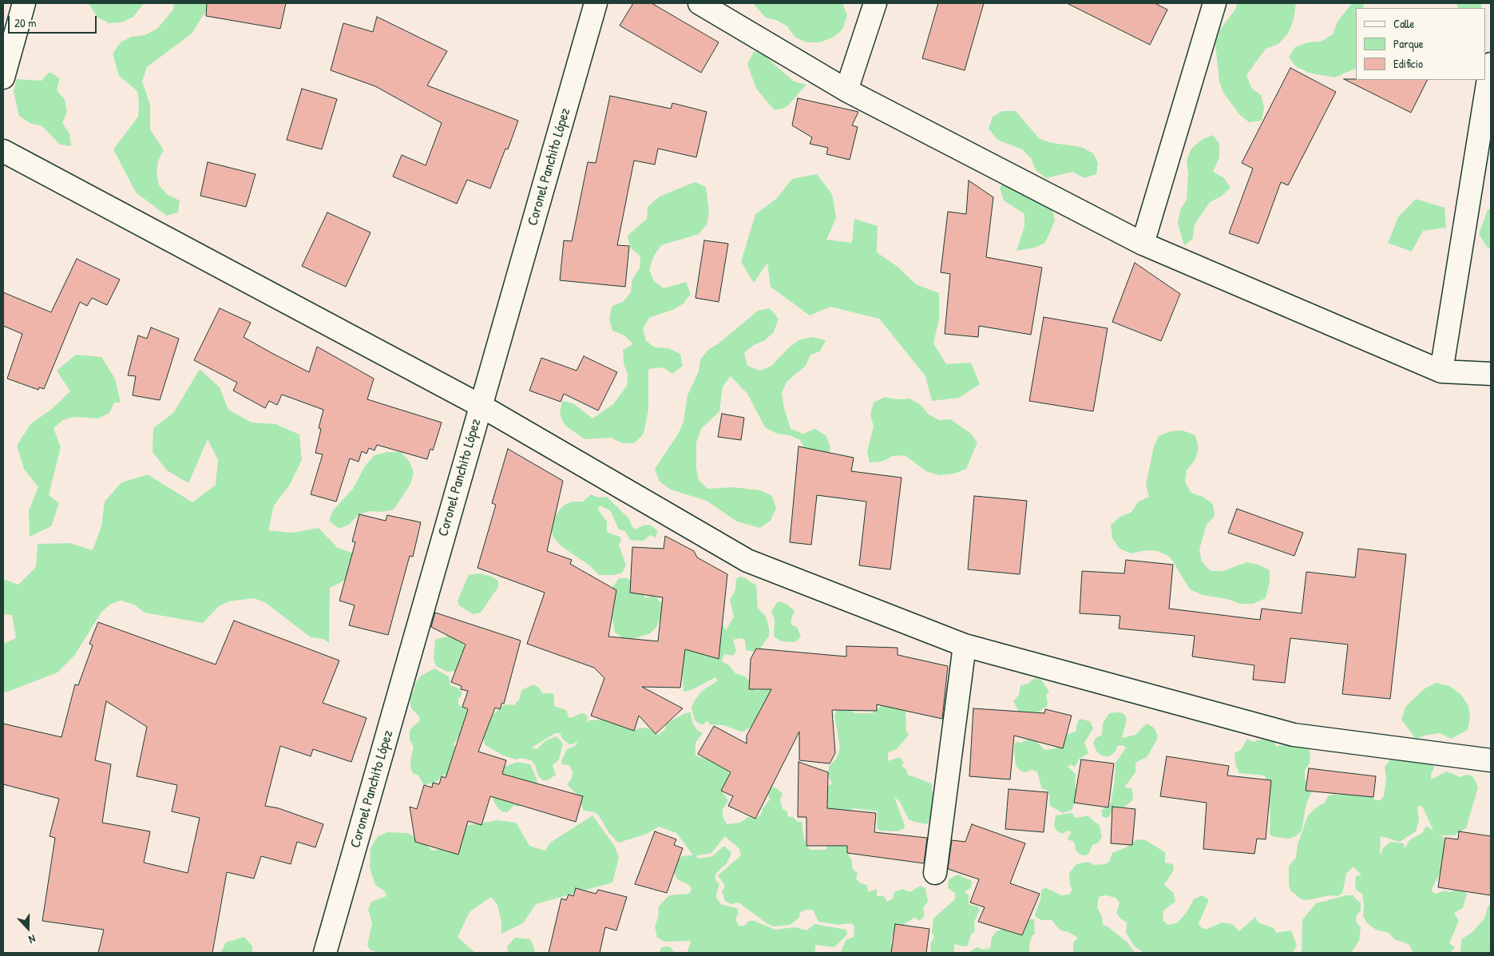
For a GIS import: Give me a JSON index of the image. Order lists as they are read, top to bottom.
{
  "streets": {
    "street": ["Coronel Panchito López"]
  },
  "legend": ["Calle", "Parque", "Edificio"],
  "scale_bar": "20 m",
  "north": "bottom"
}
